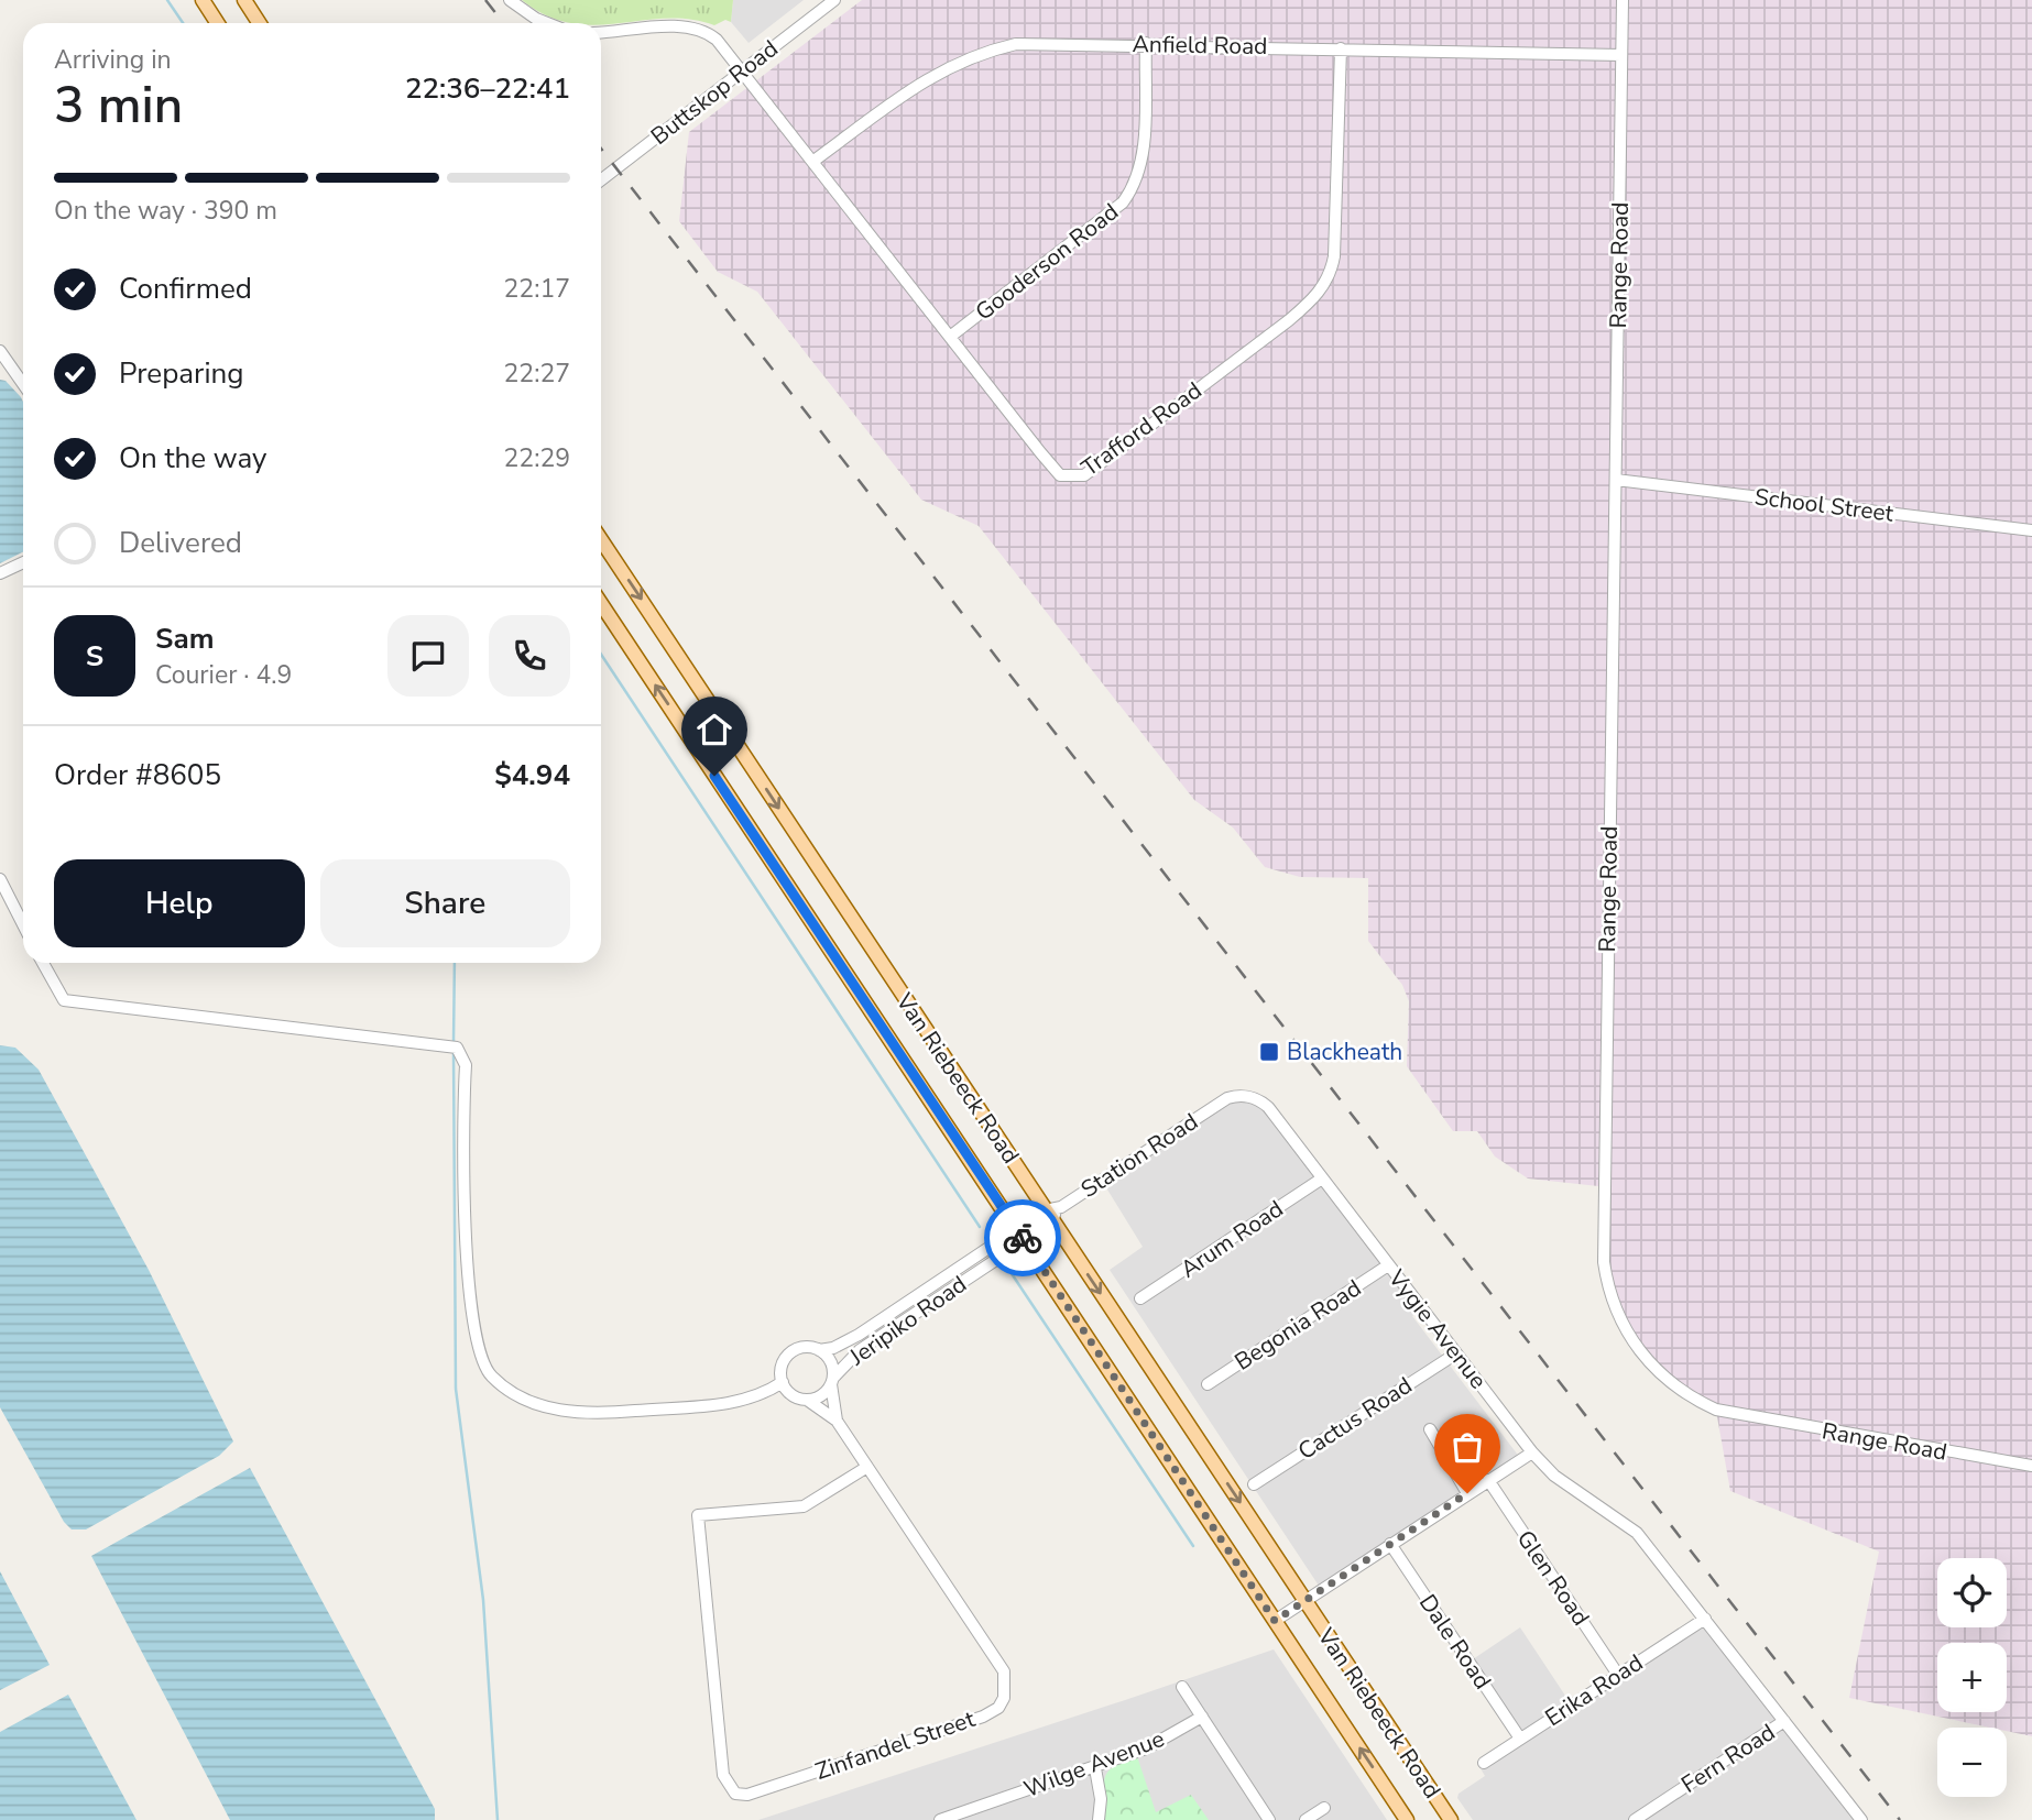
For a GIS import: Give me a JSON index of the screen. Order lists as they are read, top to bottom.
{
  "streets": {
    "main road": ["Van Riebeeck Road"],
    "street": [
      "Anfield Road",
      "Buttskop Road",
      "Gooderson Road",
      "Range Road",
      "Trafford Road",
      "School Street",
      "Station Road",
      "Arum Road",
      "Jeripiko Road",
      "Begonia Road",
      "Vygie Avenue",
      "Cactus Road",
      "Glen Road",
      "Dale Road",
      "Erika Road",
      "Zinfandel Street",
      "Fern Road",
      "Wilge Avenue"
    ]
  },
  "crossings": [
    ["Anfield Road", "Gooderson Road"],
    ["Anfield Road", "Range Road"],
    ["Anfield Road", "Trafford Road"],
    ["Buttskop Road", "Trafford Road"],
    ["Gooderson Road", "Trafford Road"],
    ["Range Road", "School Street"],
    ["Van Riebeeck Road", "Station Road"],
    ["Van Riebeeck Road", "Jeripiko Road"],
    ["Station Road", "Jeripiko Road"],
    ["Station Road", "Vygie Avenue"],
    ["Arum Road", "Vygie Avenue"],
    ["Jeripiko Road", "Zinfandel Street"],
    ["Begonia Road", "Vygie Avenue"],
    ["Vygie Avenue", "Cactus Road"],
    ["Vygie Avenue", "Erika Road"],
    ["Vygie Avenue", "Fern Road"],
    ["Glen Road", "Erika Road"],
    ["Dale Road", "Erika Road"]
  ],
  "places": {
    "transit": ["Blackheath"]
  },
  "page": {
    "heading": ["3 min", "Arriving in", "22:36–22:41"],
    "panel": [
      "Sam",
      "Courier · 4.9",
      "Order #8605",
      "$4.94"
    ],
    "bar": "On the way · 390 m",
    "list": [
      ["Confirmed", "22:17"],
      ["Preparing", "22:27"],
      ["On the way", "22:29"],
      "Delivered"
    ],
    "round": "S",
    "buttons": ["Help", "Share"],
    "map_buttons": ["+", "−"]
  }
}
